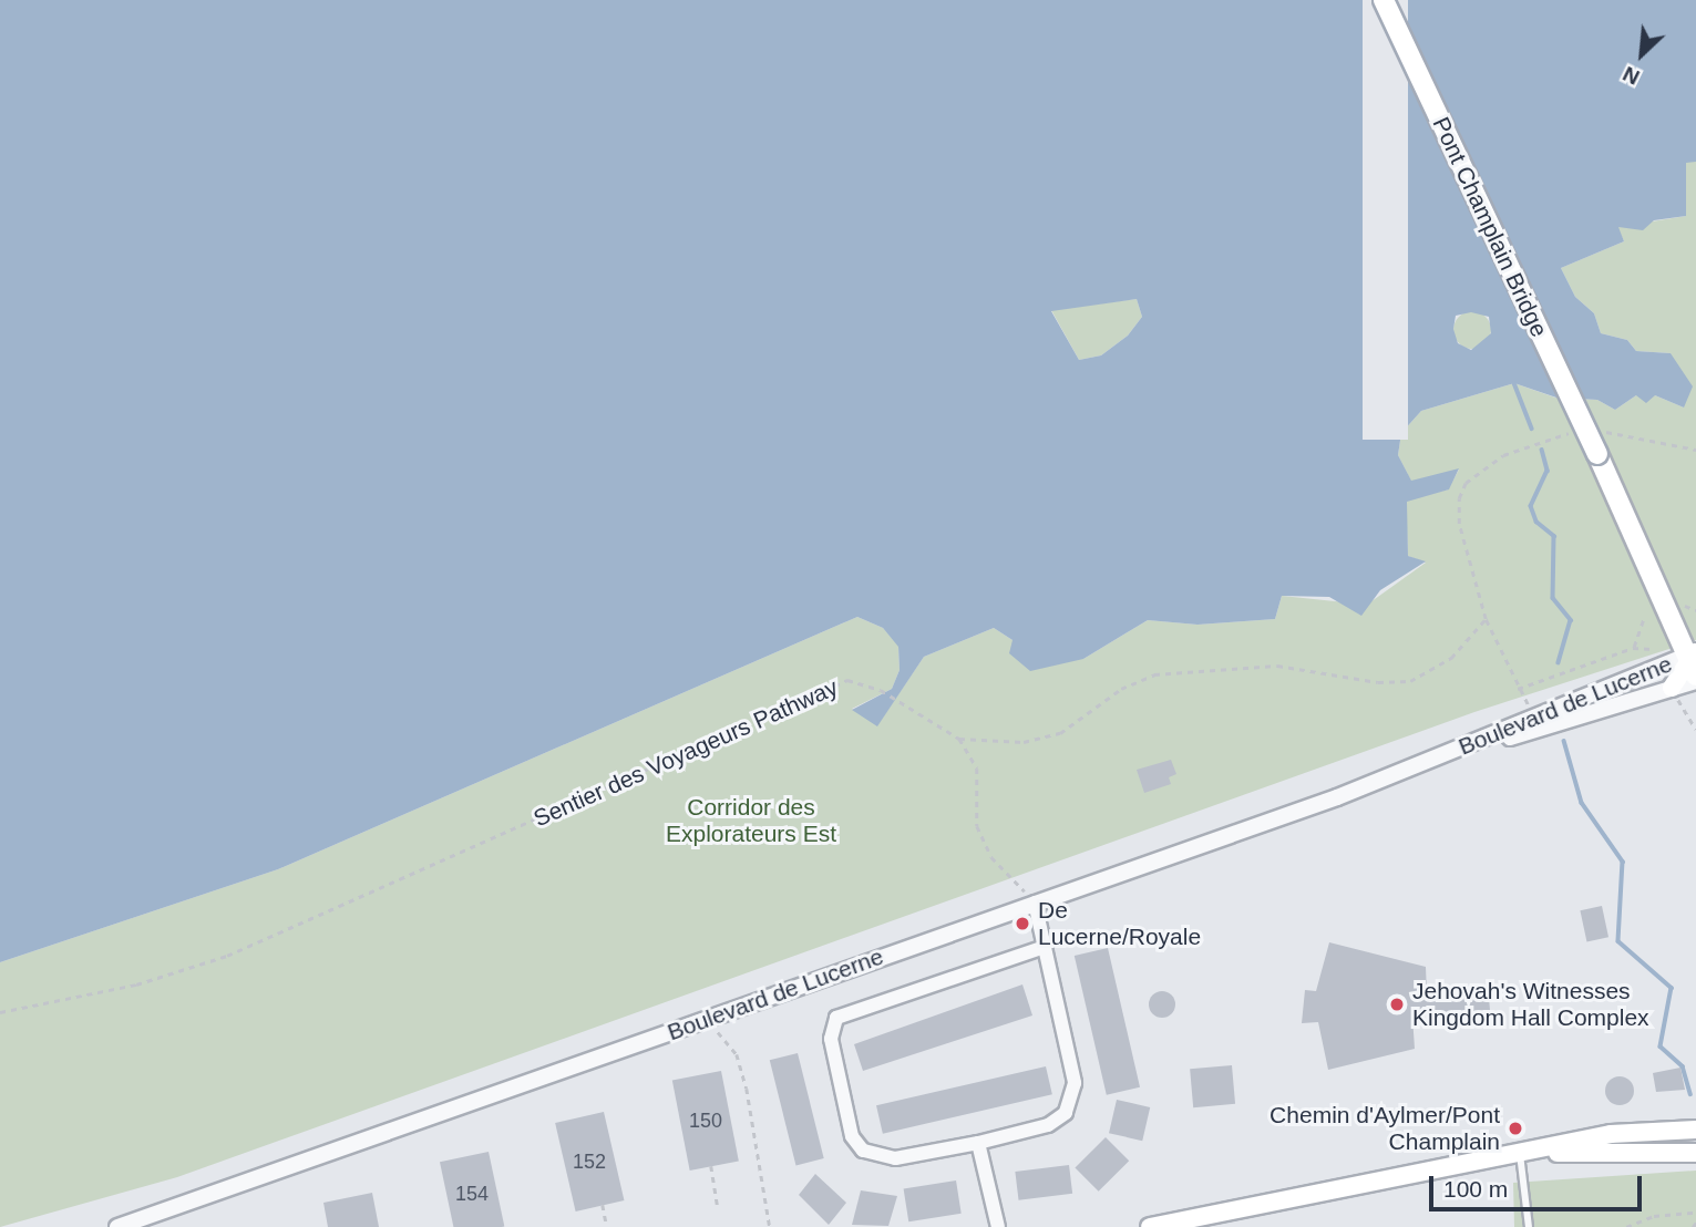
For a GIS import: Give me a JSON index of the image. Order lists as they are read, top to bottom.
{
  "streets": {
    "main road": ["Pont Champlain Bridge"],
    "street": ["Boulevard de Lucerne"],
    "path": ["Sentier des Voyageurs Pathway"]
  },
  "crossings": [
    ["Pont Champlain Bridge", "Boulevard de Lucerne"]
  ],
  "parks": ["Corridor des Explorateurs Est"],
  "places": ["De Lucerne/Royale", "Jehovah's Witnesses Kingdom Hall Complex", "Chemin d'Aylmer/Pont Champlain"],
  "house_numbers": ["150", "152", "154"],
  "scale_bar": "100 m",
  "north": "bottom left"
}
